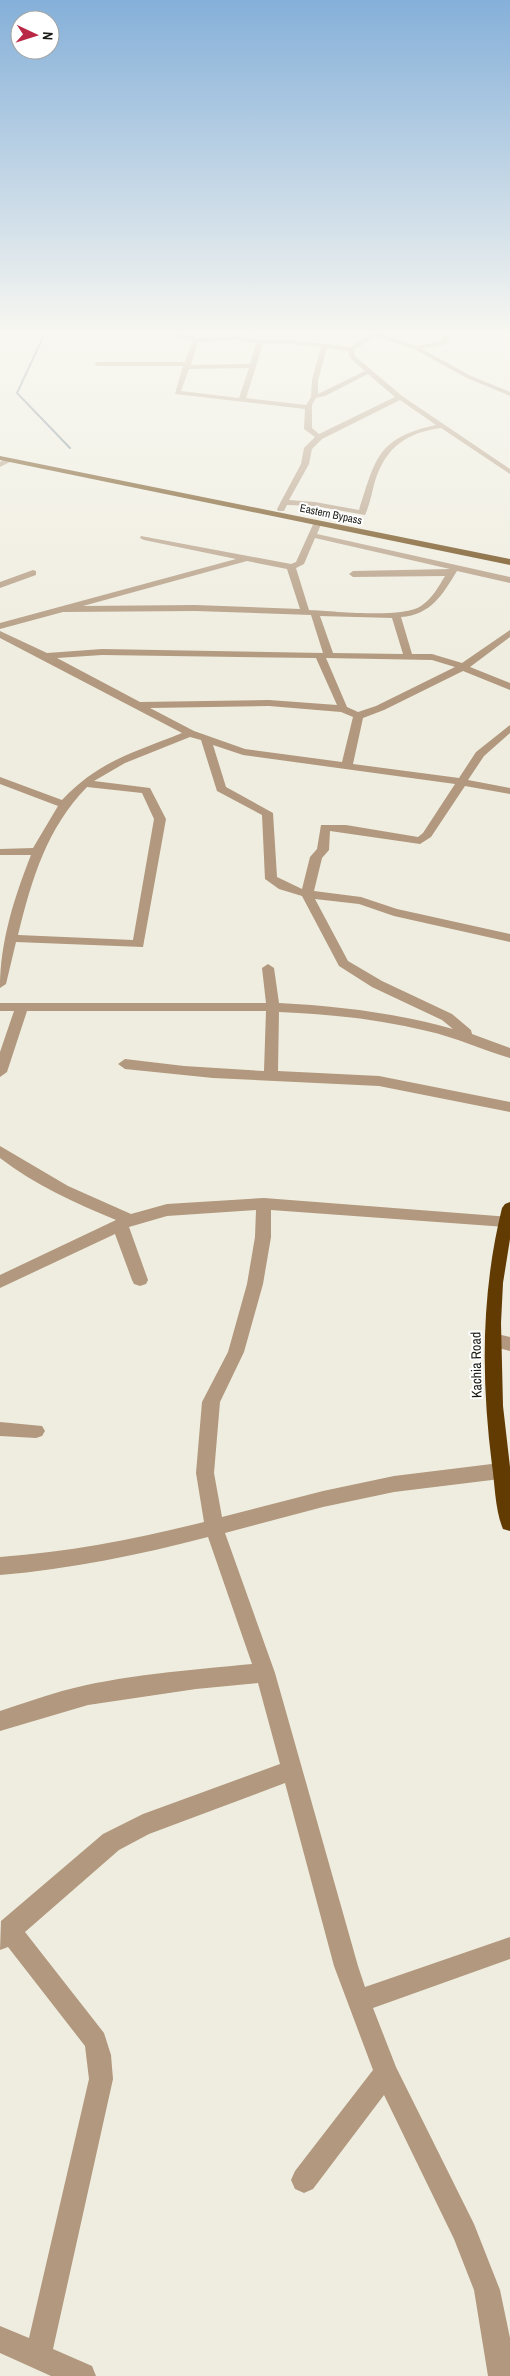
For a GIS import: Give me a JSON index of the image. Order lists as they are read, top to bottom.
{
  "streets": {
    "highway": ["Eastern Bypass", "Kachia Road"]
  },
  "north": "right"
}
